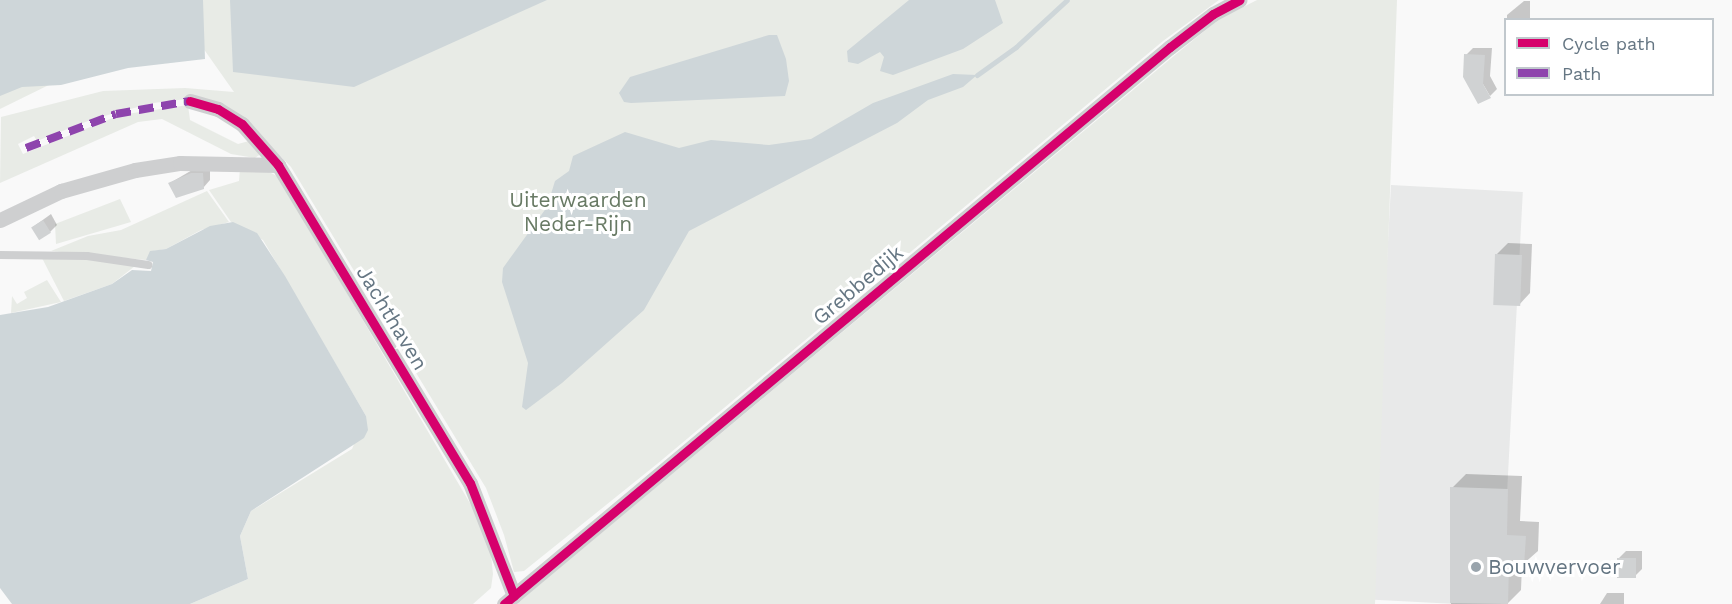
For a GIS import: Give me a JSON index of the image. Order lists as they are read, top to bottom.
{
  "streets": {
    "street": ["Grebbedijk", "Jachthaven"]
  },
  "crossings": [
    ["Grebbedijk", "Jachthaven"]
  ],
  "parks": ["Uiterwaarden Neder-Rijn"],
  "places": ["Bouwvervoer"],
  "legend": ["Cycle path", "Path"]
}
